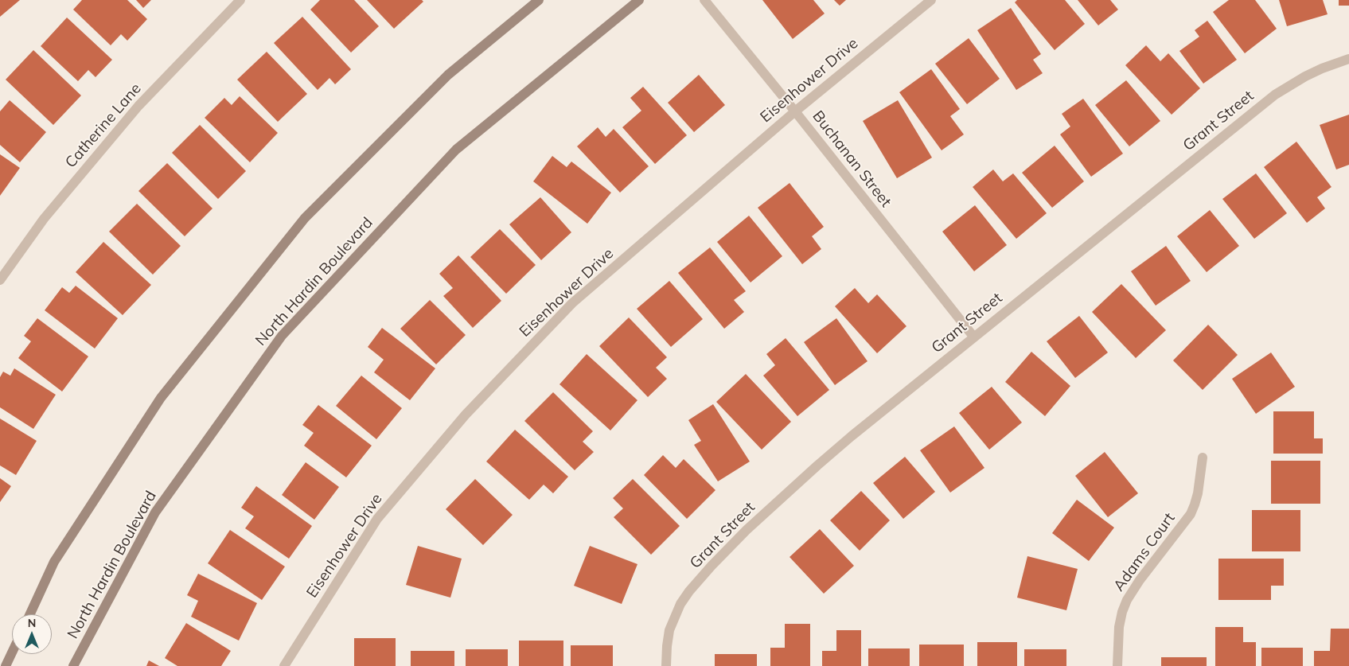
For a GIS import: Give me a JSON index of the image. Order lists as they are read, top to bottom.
{
  "streets": {
    "main road": ["North Hardin Boulevard"],
    "street": [
      "Eisenhower Drive",
      "Grant Street",
      "Catherine Lane",
      "Buchanan Street",
      "Adams Court"
    ]
  },
  "crossings": [
    ["Eisenhower Drive", "Buchanan Street"],
    ["Grant Street", "Buchanan Street"]
  ],
  "north": "top"
}
